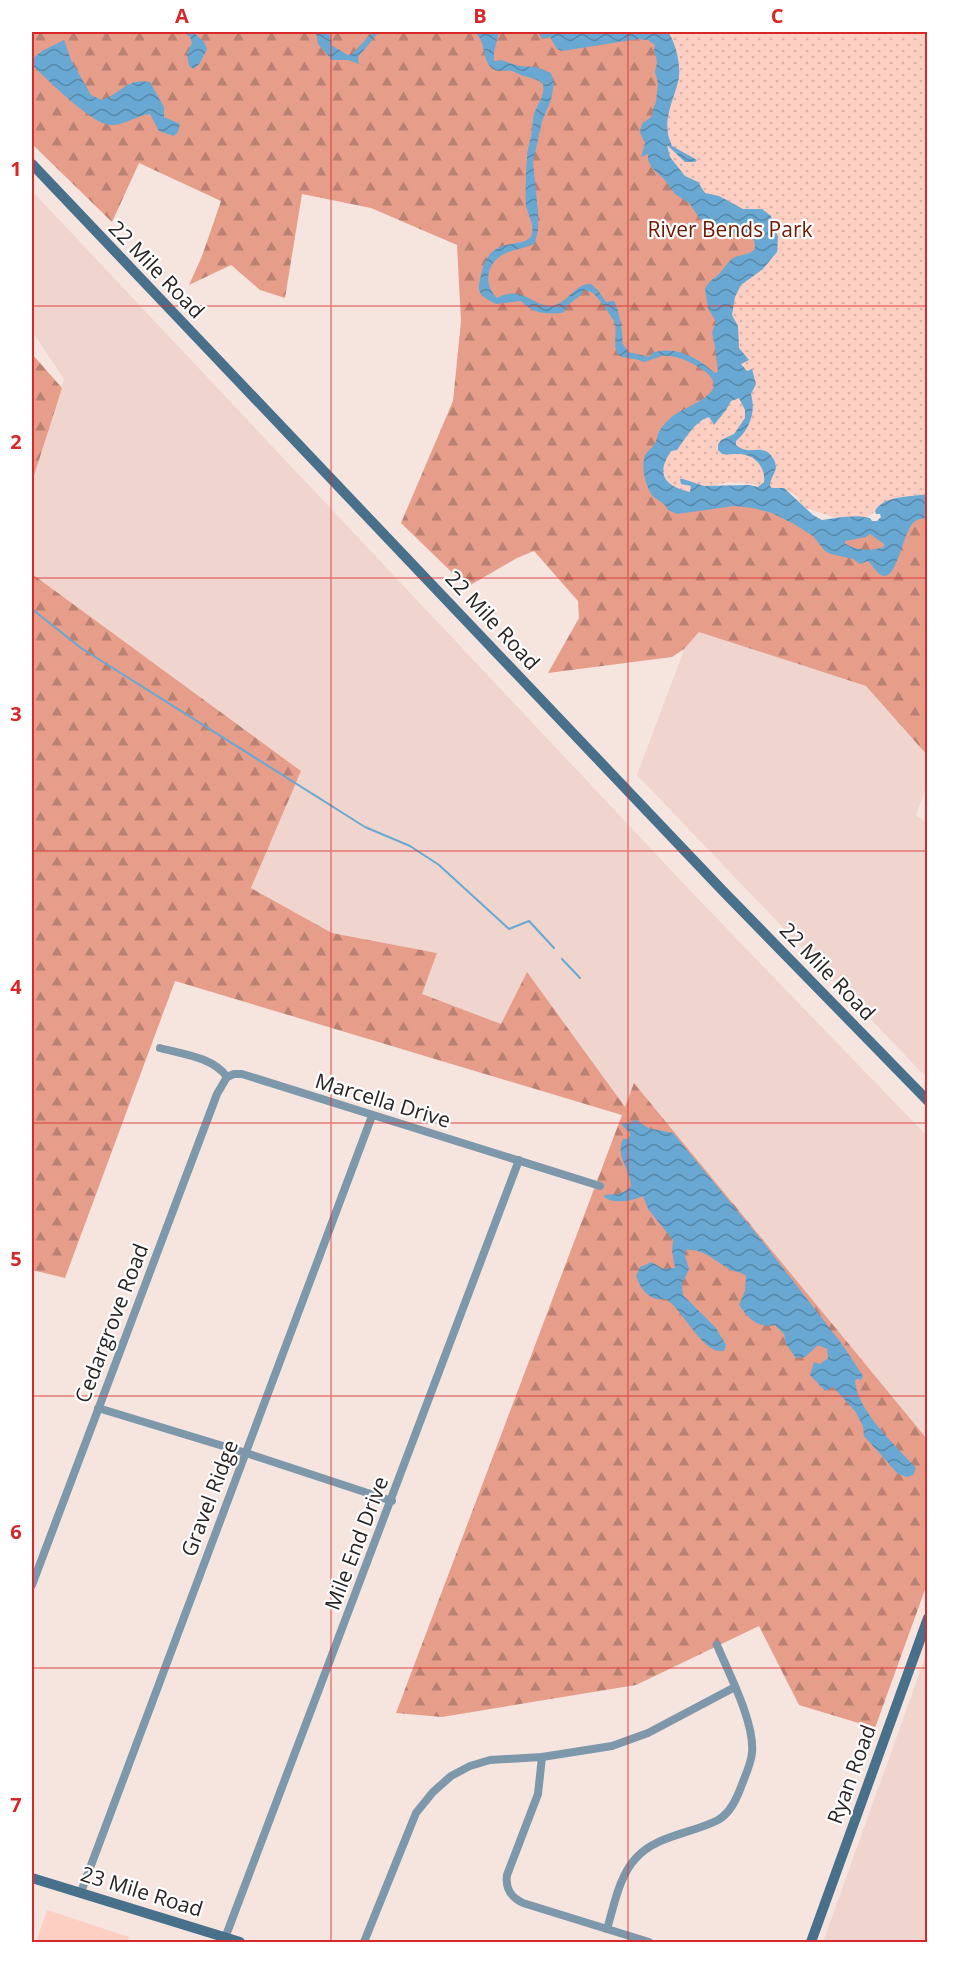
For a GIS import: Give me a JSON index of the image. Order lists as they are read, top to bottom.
{
  "streets": {
    "street": [
      "22 Mile Road",
      "Marcella Drive",
      "Cedargrove Road",
      "Gravel Ridge",
      "Mile End Drive",
      "Ryan Road",
      "23 Mile Road"
    ]
  },
  "crossings": [
    ["Marcella Drive", "Cedargrove Road"],
    ["Marcella Drive", "Gravel Ridge"],
    ["Marcella Drive", "Mile End Drive"],
    ["Gravel Ridge", "23 Mile Road"],
    ["Mile End Drive", "23 Mile Road"]
  ],
  "parks": ["River Bends Park"],
  "grid": {
    "columns": ["A", "B", "C"],
    "rows": [
      "1",
      "2",
      "3",
      "4",
      "5",
      "6",
      "7"
    ]
  }
}
